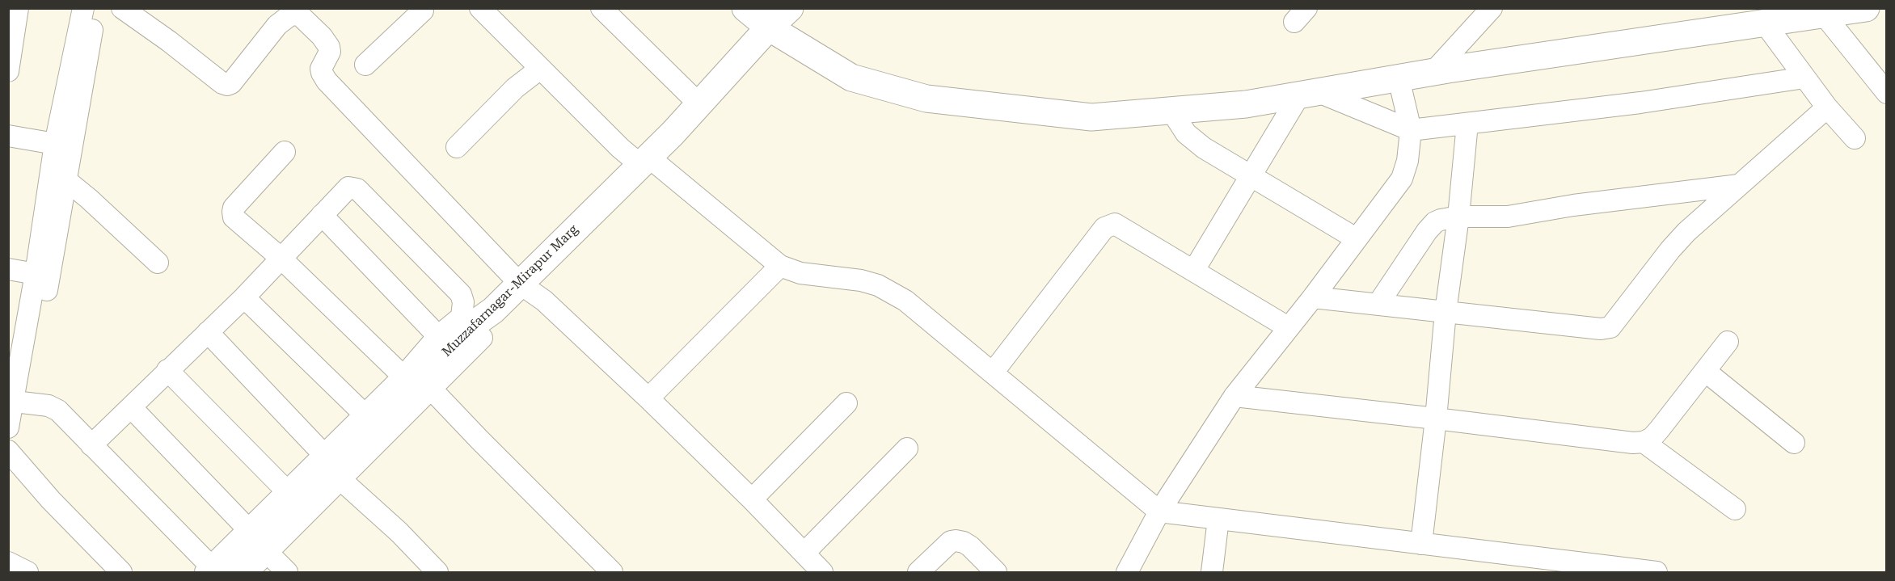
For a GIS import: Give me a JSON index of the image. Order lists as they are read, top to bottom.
{
  "streets": {
    "main road": ["Muzzafarnagar-Mirapur Marg"]
  }
}
